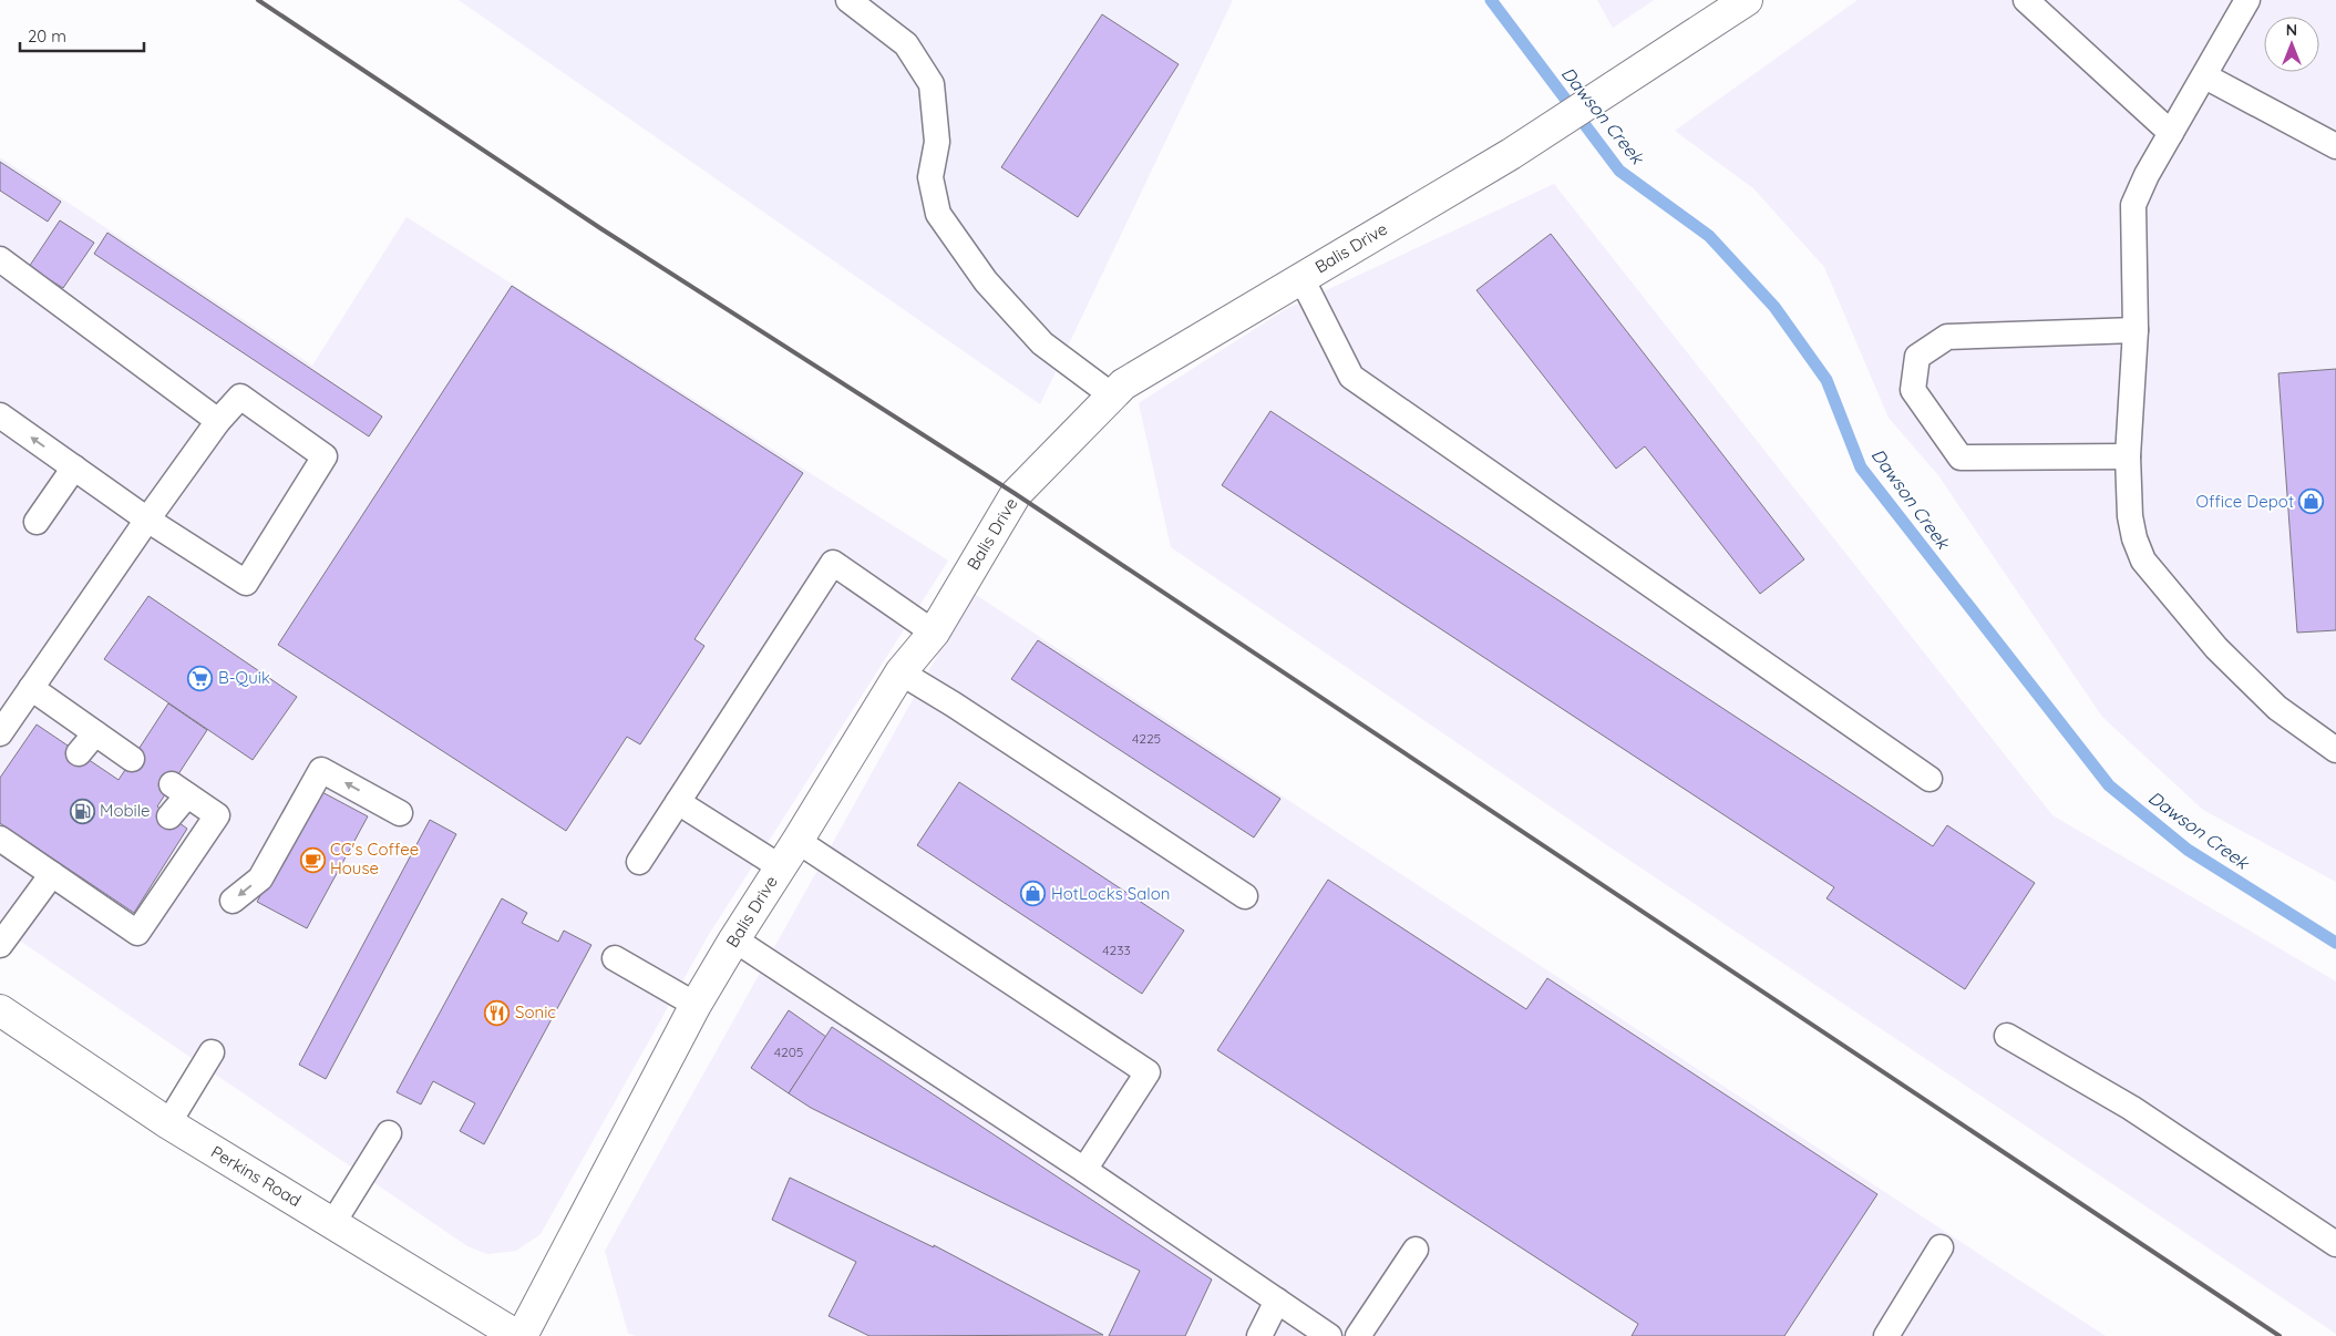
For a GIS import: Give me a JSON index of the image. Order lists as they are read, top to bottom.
{
  "streets": {
    "street": ["Balis Drive", "Perkins Road"]
  },
  "water": ["Dawson Creek"],
  "places": {
    "shop": ["Office Depot", "HotLocks Salon"],
    "supermarket": ["B-Quik"],
    "fuel station": ["Mobile"],
    "cafe": ["CC's Coffee House"],
    "restaurant": ["Sonic"]
  },
  "house_numbers": ["4225", "4233", "4205"],
  "scale_bar": "20 m",
  "north": "top"
}
